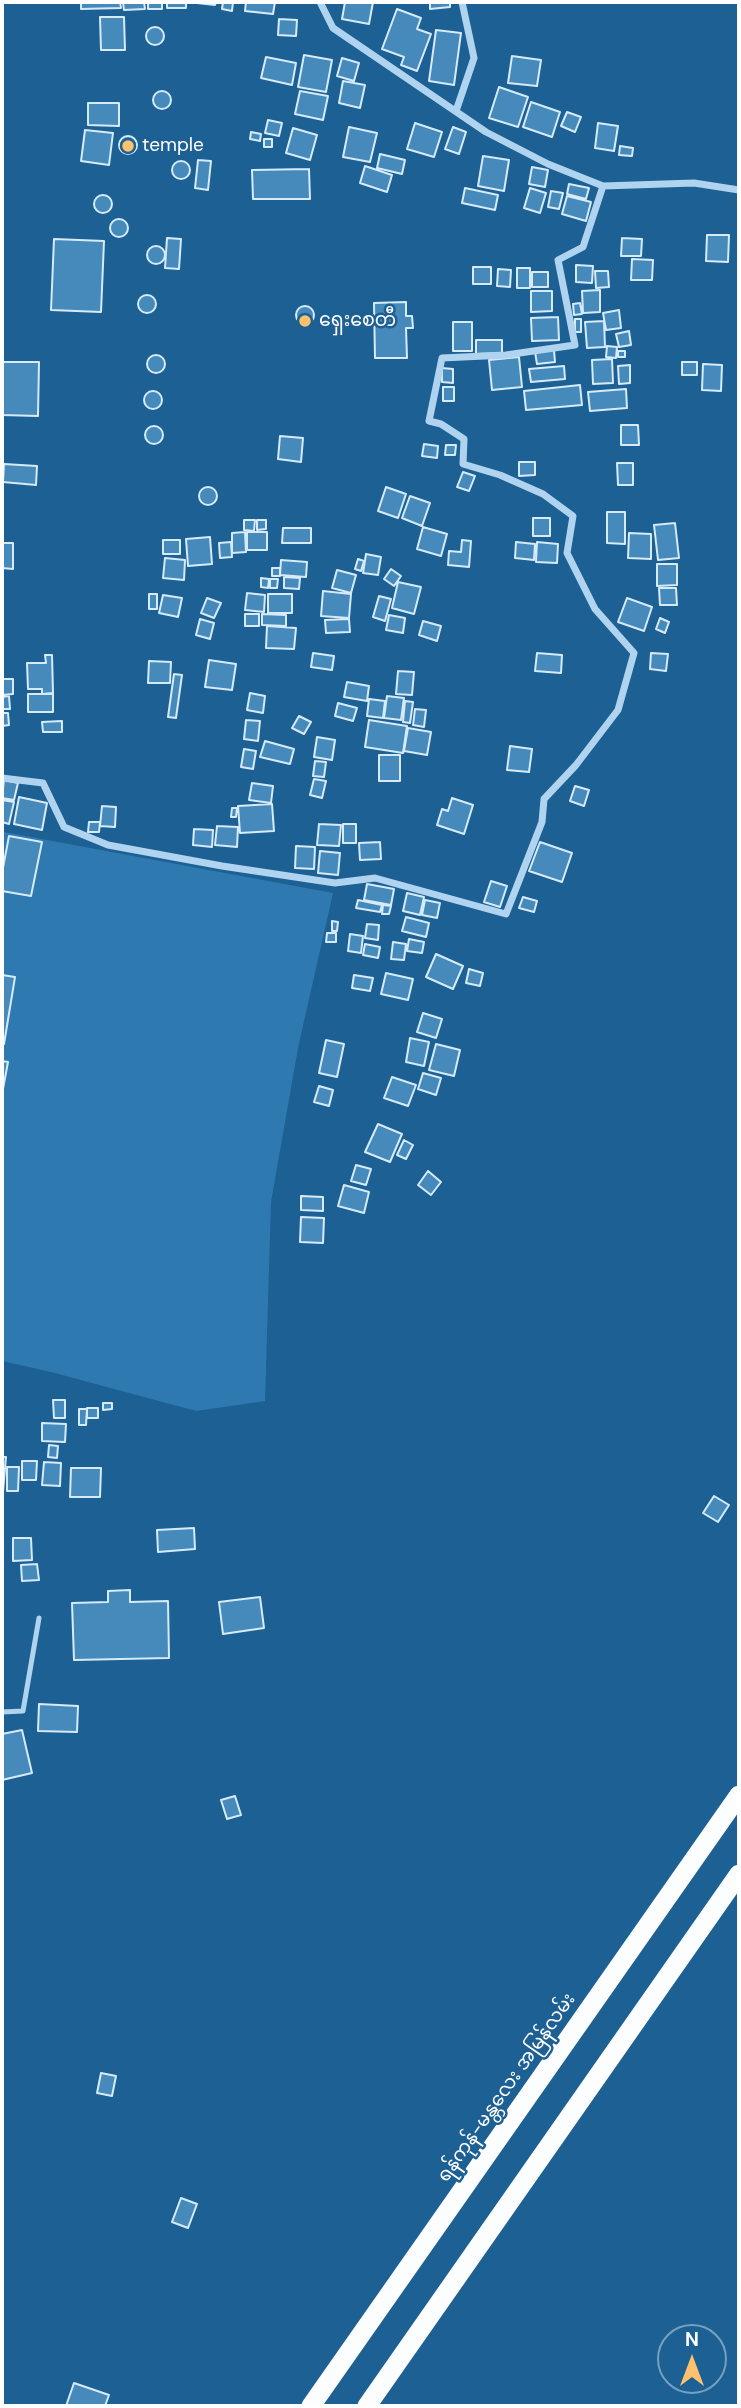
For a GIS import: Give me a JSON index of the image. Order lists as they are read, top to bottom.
{
  "streets": {
    "highway": ["ရန်ကုန်-မန္တလေး အမြန်လမ်း"]
  },
  "places": ["temple", "ရှေးစေတီ"],
  "north": "top"
}
